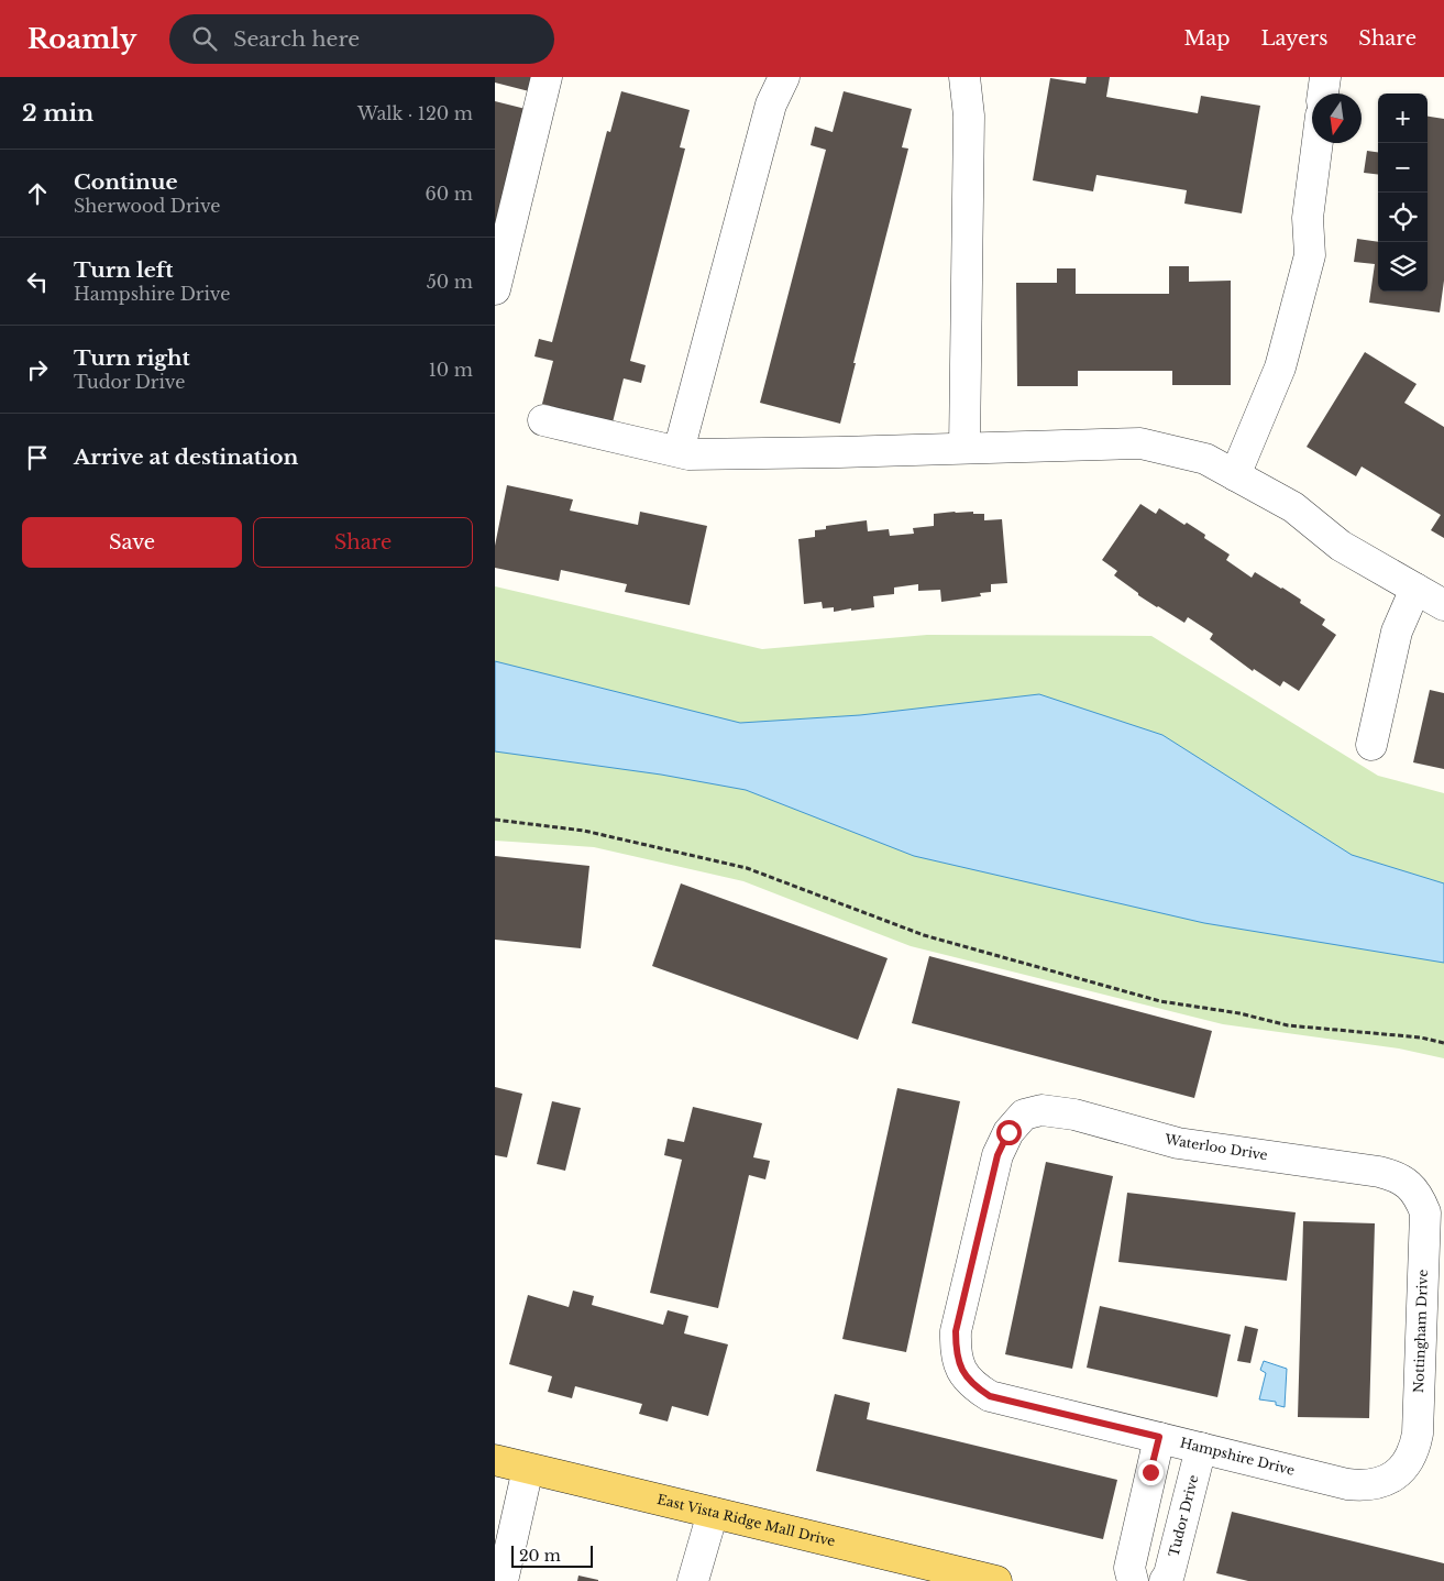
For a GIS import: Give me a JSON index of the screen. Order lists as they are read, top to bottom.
{
  "streets": {
    "main road": ["East Vista Ridge Mall Drive"],
    "street": [
      "Waterloo Drive",
      "Nottingham Drive",
      "Hampshire Drive",
      "Tudor Drive"
    ]
  },
  "crossings": [
    ["Waterloo Drive", "Nottingham Drive"],
    ["Waterloo Drive", "Hampshire Drive"],
    ["Nottingham Drive", "Hampshire Drive"],
    ["Hampshire Drive", "Tudor Drive"]
  ],
  "scale_bar": "20 m",
  "north": "bottom",
  "page": {
    "header": "Roamly",
    "search": "Search here",
    "nav": ["Map", "Layers", "Share"],
    "heading": ["2 min", "Walk · 120 m"],
    "map_buttons": ["+", "−"],
    "list": [
      ["Continue", "Sherwood Drive", "60 m"],
      ["Turn left", "Hampshire Drive", "50 m"],
      ["Turn right", "Tudor Drive", "10 m"],
      "Arrive at destination"
    ],
    "buttons": ["Save", "Share"],
    "scale": "20 m"
  }
}
